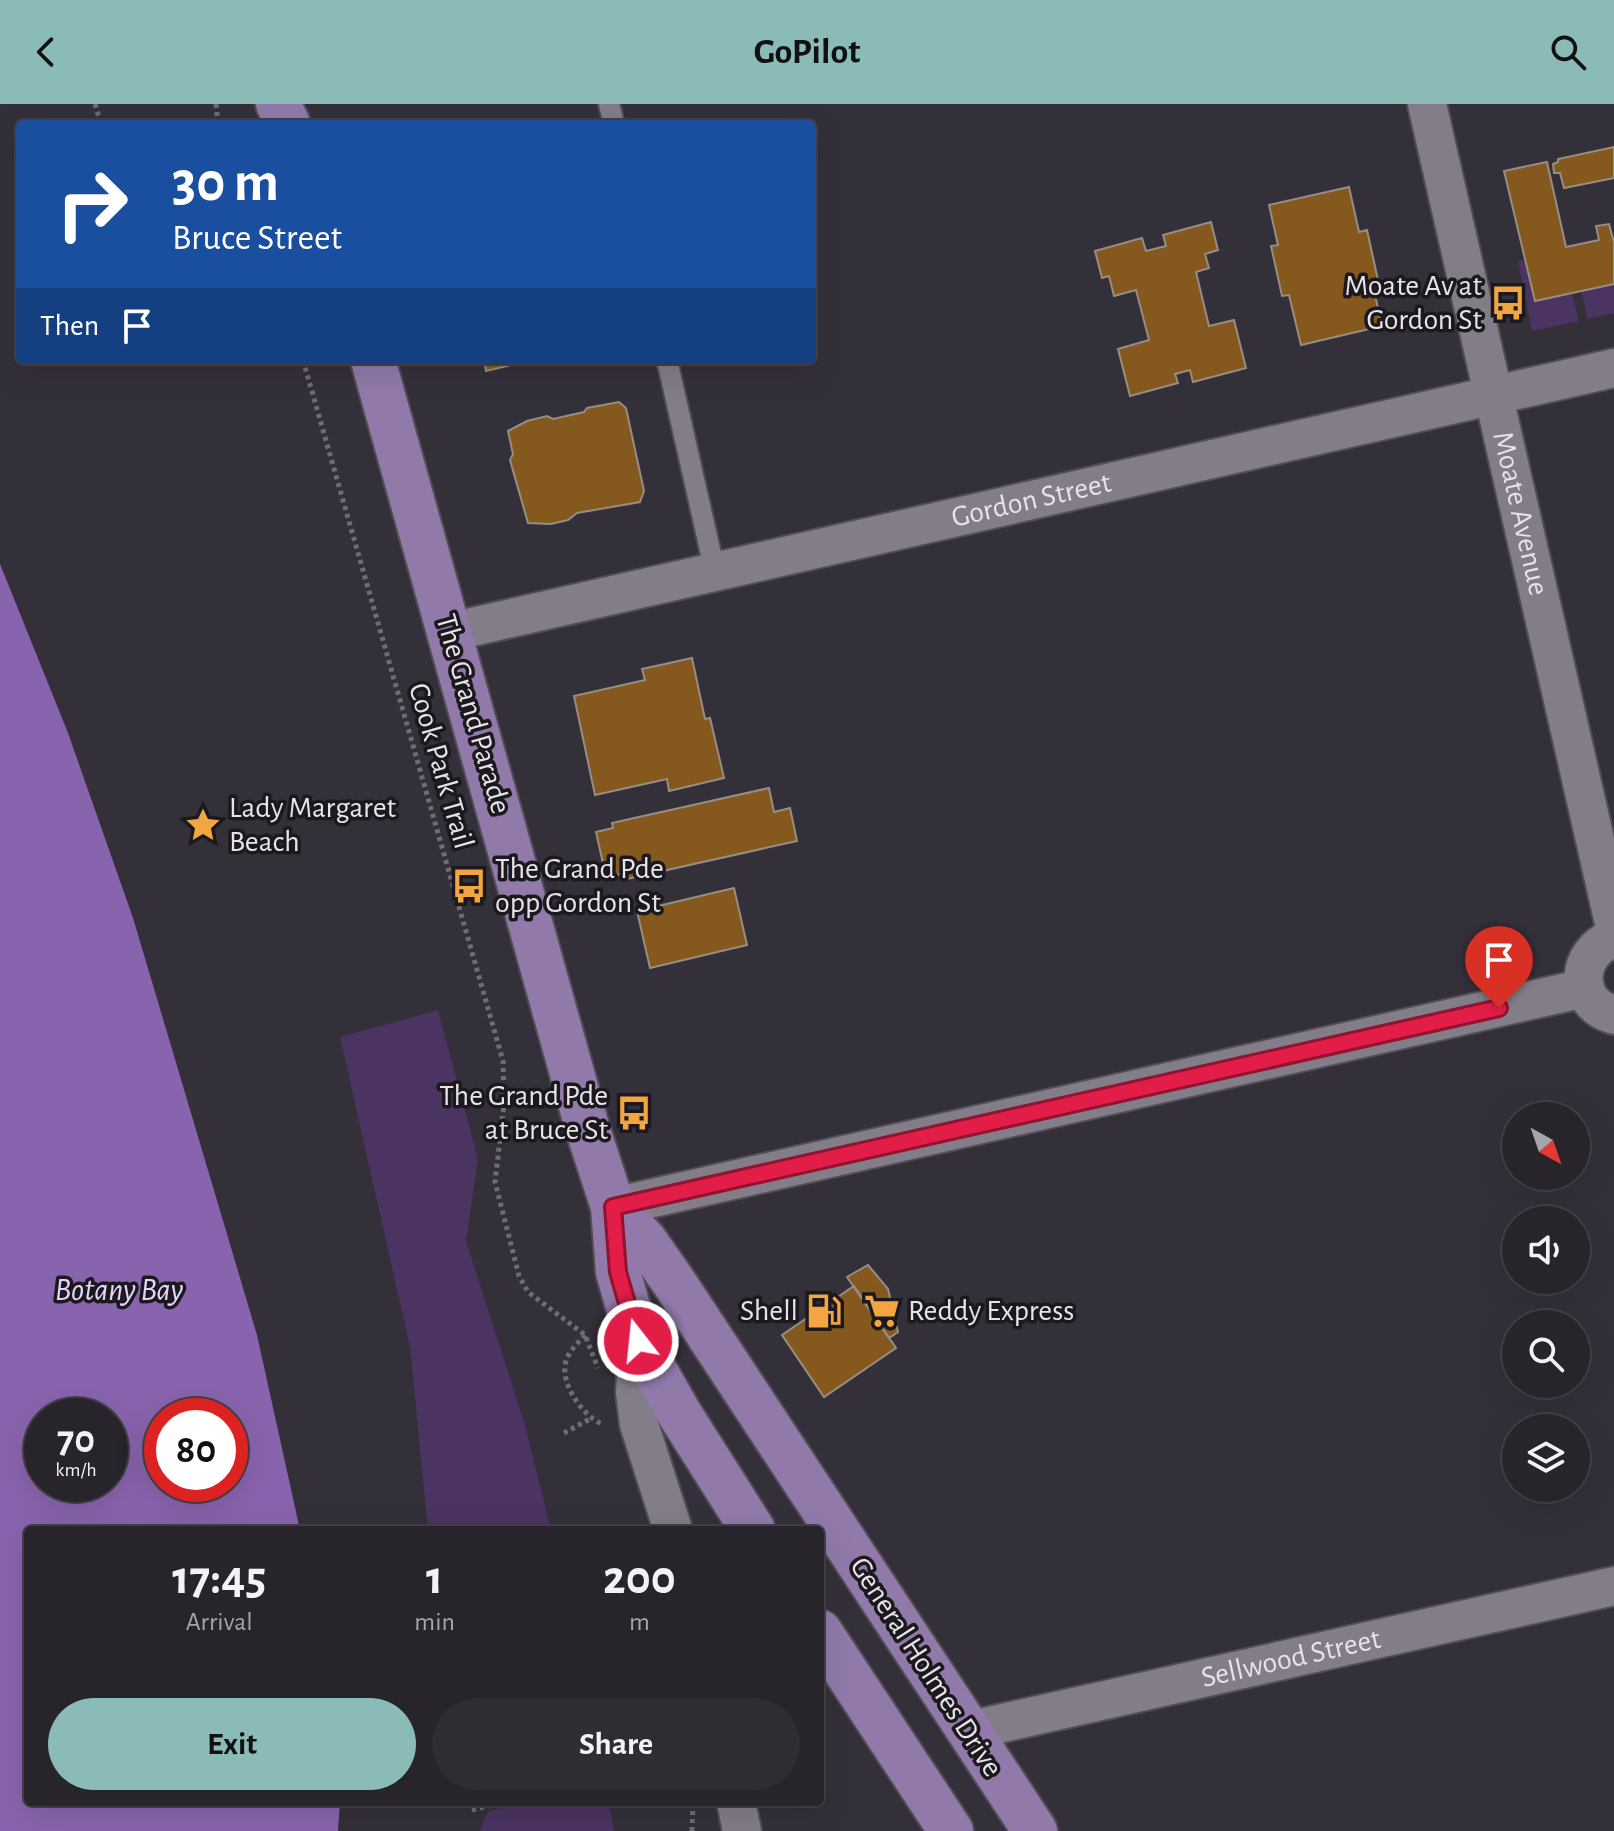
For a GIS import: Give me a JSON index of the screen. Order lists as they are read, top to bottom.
{
  "streets": {
    "highway": ["The Grand Parade", "General Holmes Drive"],
    "street": ["Gordon Street", "Moate Avenue", "Sellwood Street"],
    "path": ["Cook Park Trail"]
  },
  "crossings": [
    ["Gordon Street", "Moate Avenue"],
    ["Gordon Street", "The Grand Parade"],
    ["The Grand Parade", "General Holmes Drive"],
    ["Sellwood Street", "General Holmes Drive"]
  ],
  "water": ["Botany Bay"],
  "places": {
    "bus stop": ["Moate Av at Gordon St", "The Grand Pde opp Gordon St", "The Grand Pde at Bruce St"],
    "place": ["Lady Margaret Beach"],
    "fuel station": ["Shell"],
    "supermarket": ["Reddy Express"]
  },
  "north": "bottom right",
  "page": {
    "header": "GoPilot",
    "turn": ["30 m", "Bruce Street"],
    "then": "Then",
    "speed": "70 km/h",
    "limit": "80",
    "eta": [
      "17:45",
      "Arrival",
      "1",
      "min",
      "200",
      "m"
    ],
    "buttons": ["Exit", "Share"]
  }
}
